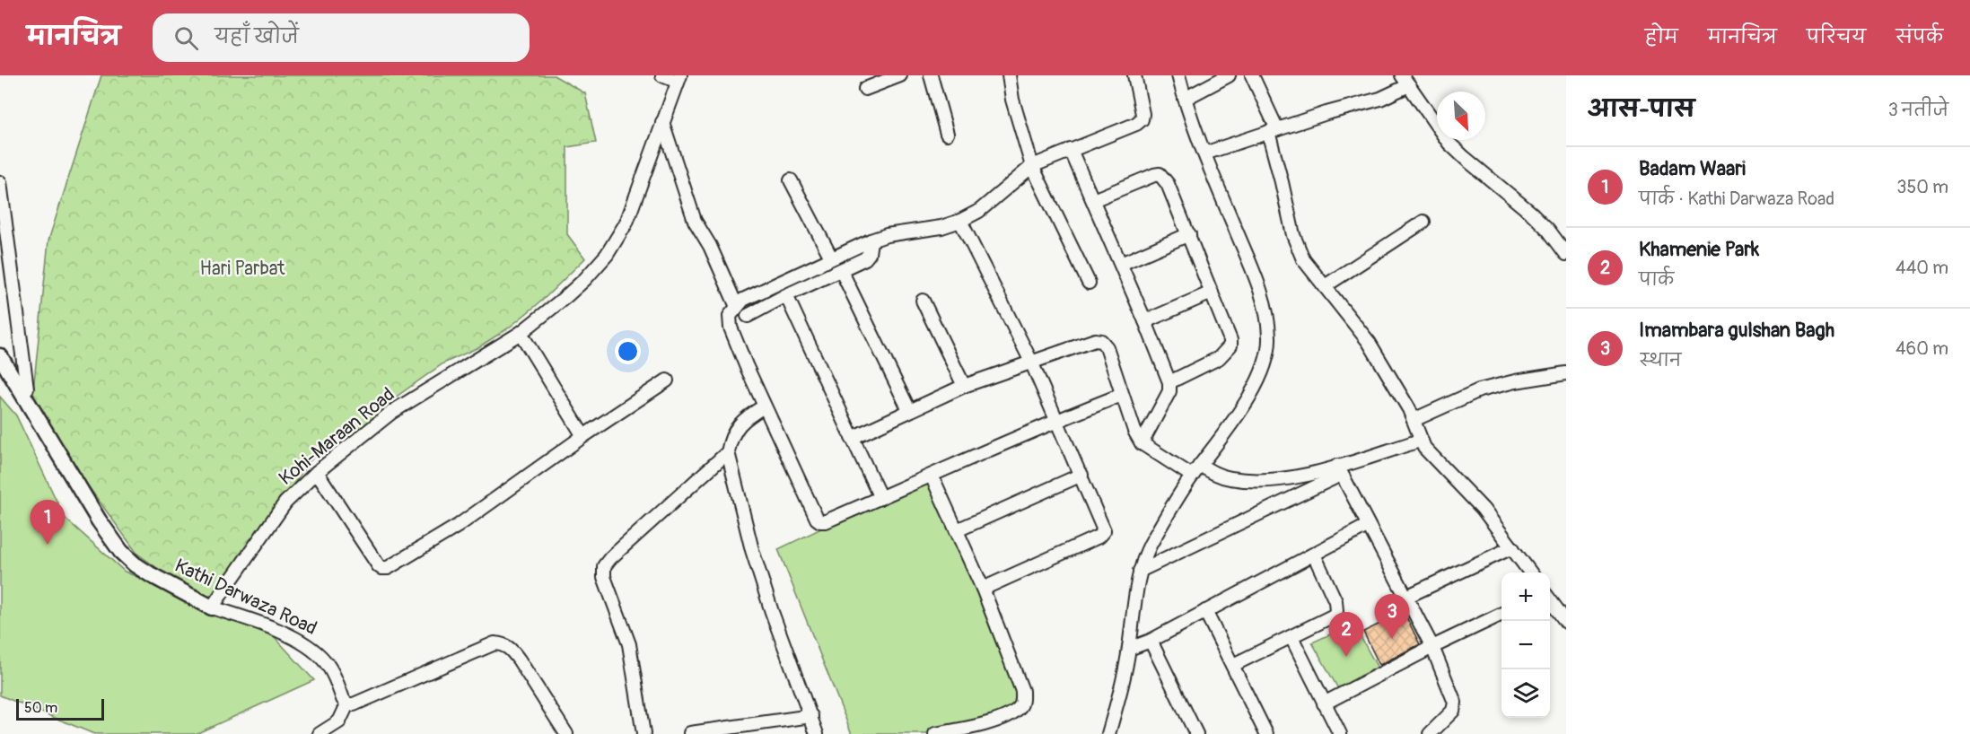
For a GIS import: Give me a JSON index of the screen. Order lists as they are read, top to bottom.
{
  "streets": {
    "street": ["Kohi-Maraan Road", "Kathi Darwaza Road"]
  },
  "crossings": [
    ["Kohi-Maraan Road", "Kathi Darwaza Road"]
  ],
  "parks": ["Hari Parbat"],
  "scale_bar": "50 m",
  "north": "bottom right",
  "page": {
    "header": "मानचित्र",
    "search": "यहाँ खोजें",
    "nav": [
      "होम",
      "मानचित्र",
      "परिचय",
      "संपर्क"
    ],
    "heading": ["आस-पास", "3 नतीजे"],
    "list": [
      {
        "mark": "1",
        "name": "Badam Waari",
        "note": "पार्क · Kathi Darwaza Road",
        "value": "350 m"
      },
      {
        "mark": "2",
        "name": "Khamenie Park",
        "note": "पार्क",
        "value": "440 m"
      },
      {
        "mark": "3",
        "name": "Imambara gulshan Bagh",
        "note": "स्थान",
        "value": "460 m"
      }
    ],
    "pins": ["1", "3", "2"],
    "map_buttons": ["+", "−"],
    "scale": "50 m"
  }
}
